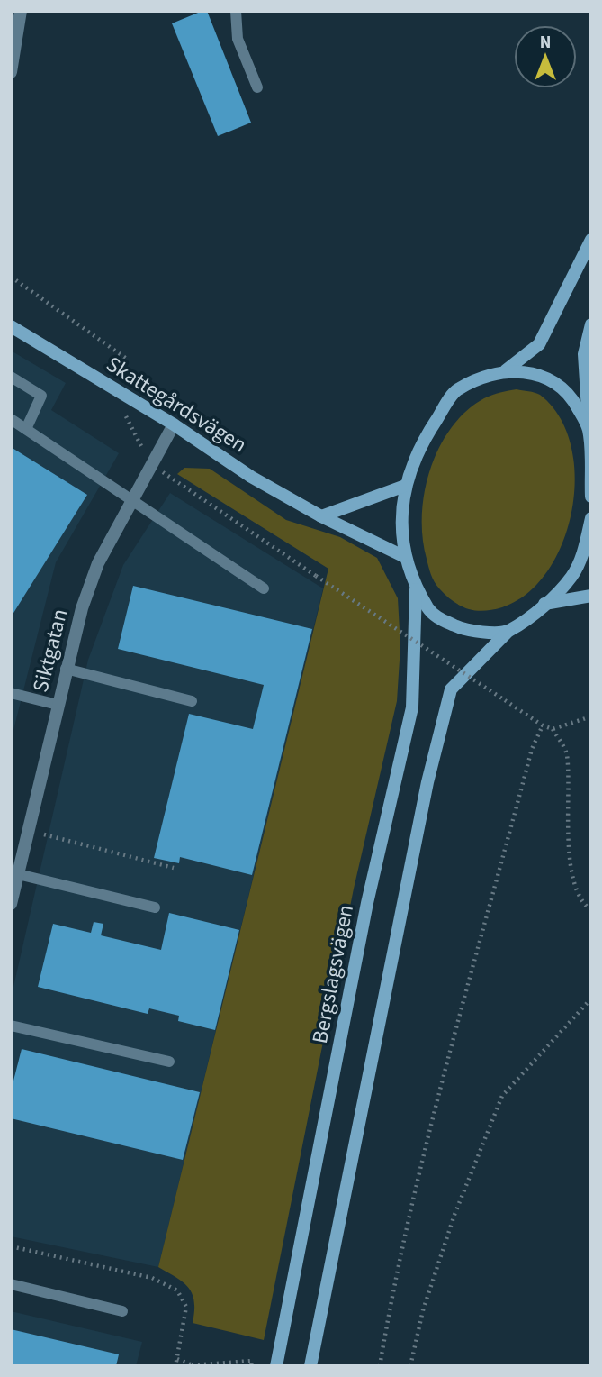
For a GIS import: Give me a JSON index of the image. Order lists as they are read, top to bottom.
{
  "streets": {
    "main road": ["Skattegårdsvägen", "Bergslagsvägen"],
    "street": ["Siktgatan"]
  },
  "crossings": [
    ["Skattegårdsvägen", "Siktgatan"],
    ["Skattegårdsvägen", "Bergslagsvägen"]
  ],
  "north": "top"
}
